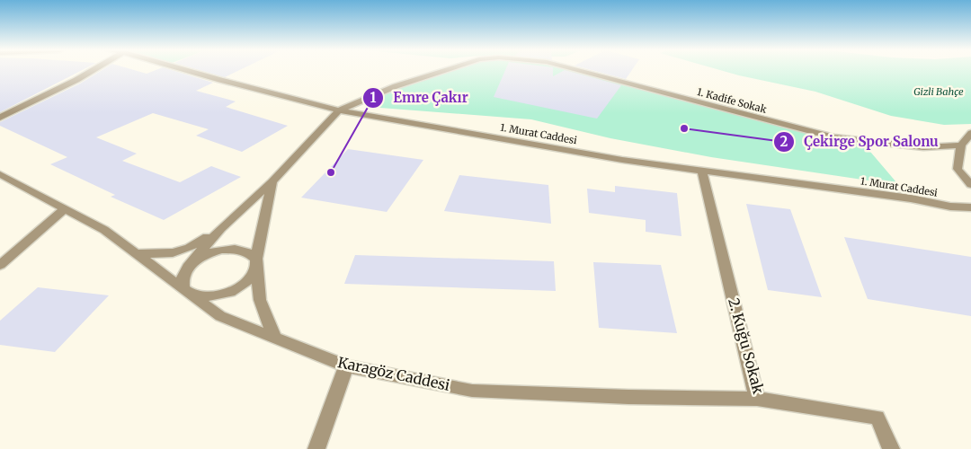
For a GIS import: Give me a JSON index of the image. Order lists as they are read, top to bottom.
{
  "streets": {
    "street": [
      "1. Kadife Sokak",
      "1. Murat Caddesi",
      "2. Kuğu Sokak",
      "Karagöz Caddesi"
    ]
  },
  "crossings": [
    ["1. Kadife Sokak", "1. Murat Caddesi"],
    ["1. Murat Caddesi", "2. Kuğu Sokak"],
    ["2. Kuğu Sokak", "Karagöz Caddesi"]
  ],
  "parks": ["Gizli Bahçe"],
  "places": ["Çekirge Spor Salonu", "Emre Çakır"]
}
